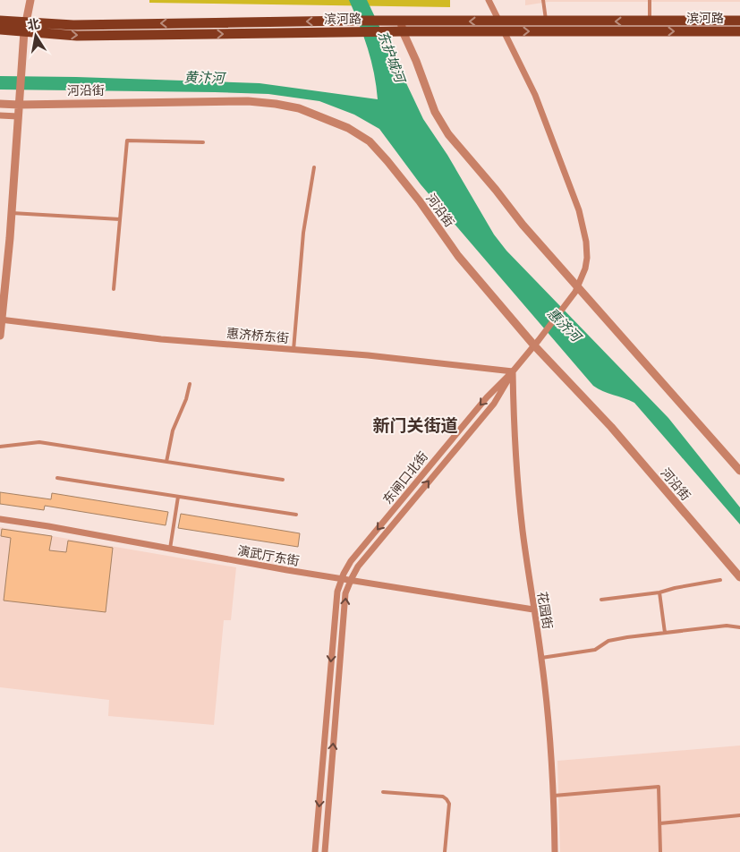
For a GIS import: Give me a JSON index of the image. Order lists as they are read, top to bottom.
{
  "streets": {
    "main road": ["滨河路"],
    "street": [
      "河沿街",
      "惠济桥东街",
      "东闸口北街",
      "演武厅东街",
      "花园街"
    ]
  },
  "crossings": [
    ["惠济桥东街", "东闸口北街"],
    ["惠济桥东街", "花园街"],
    ["东闸口北街", "演武厅东街"],
    ["东闸口北街", "花园街"],
    ["演武厅东街", "花园街"]
  ],
  "districts": ["新门关街道"],
  "water": ["东护城河", "黄汴河", "惠济河"],
  "north": "top"
}
